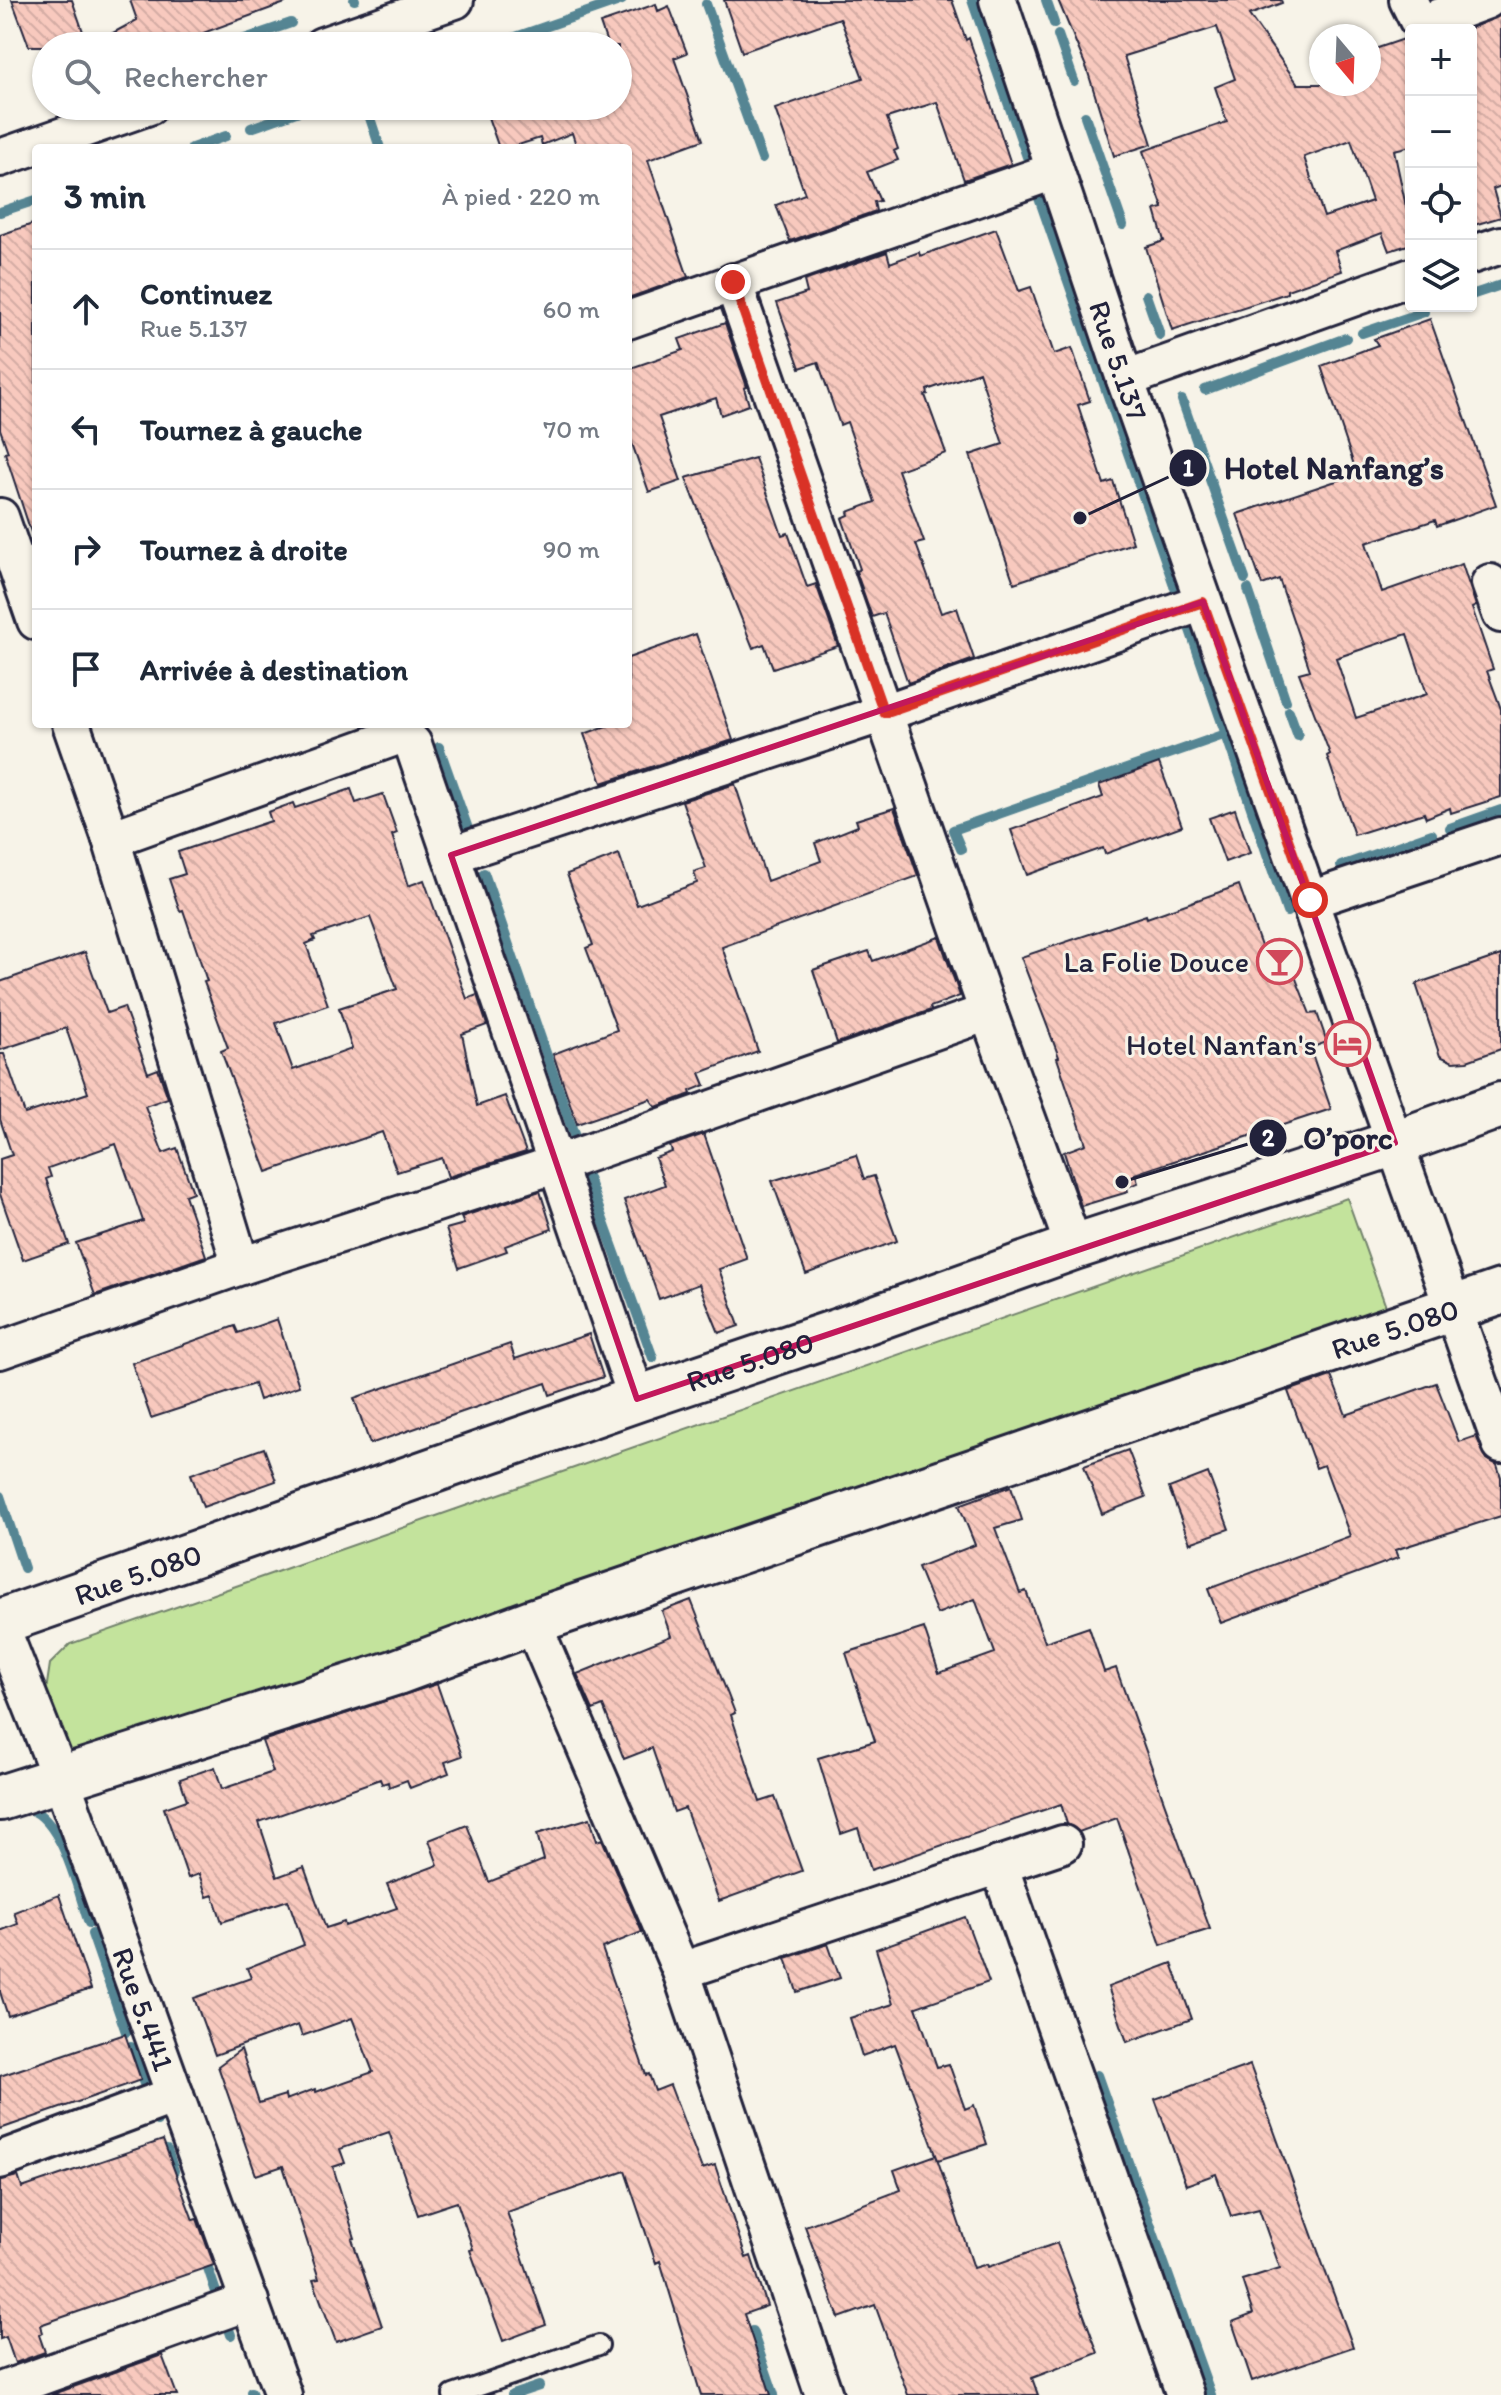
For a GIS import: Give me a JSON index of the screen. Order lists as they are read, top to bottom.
{
  "streets": {
    "main road": ["Rue 5.080"],
    "street": ["Rue 5.137", "Rue 5.441"]
  },
  "crossings": [
    ["Rue 5.137", "Rue 5.080"],
    ["Rue 5.080", "Rue 5.441"]
  ],
  "places": {
    "other": ["Hotel Nanfang’s", "O’porc"],
    "bar": ["La Folie Douce"],
    "hotel": ["Hotel Nanfan's"]
  },
  "north": "bottom",
  "page": {
    "map_buttons": ["+", "−"],
    "search": "Rechercher",
    "heading": ["3 min", "À pied · 220 m"],
    "list": [
      ["Continuez", "Rue 5.137", "60 m"],
      ["Tournez à gauche", "70 m"],
      ["Tournez à droite", "90 m"],
      "Arrivée à destination"
    ]
  }
}
